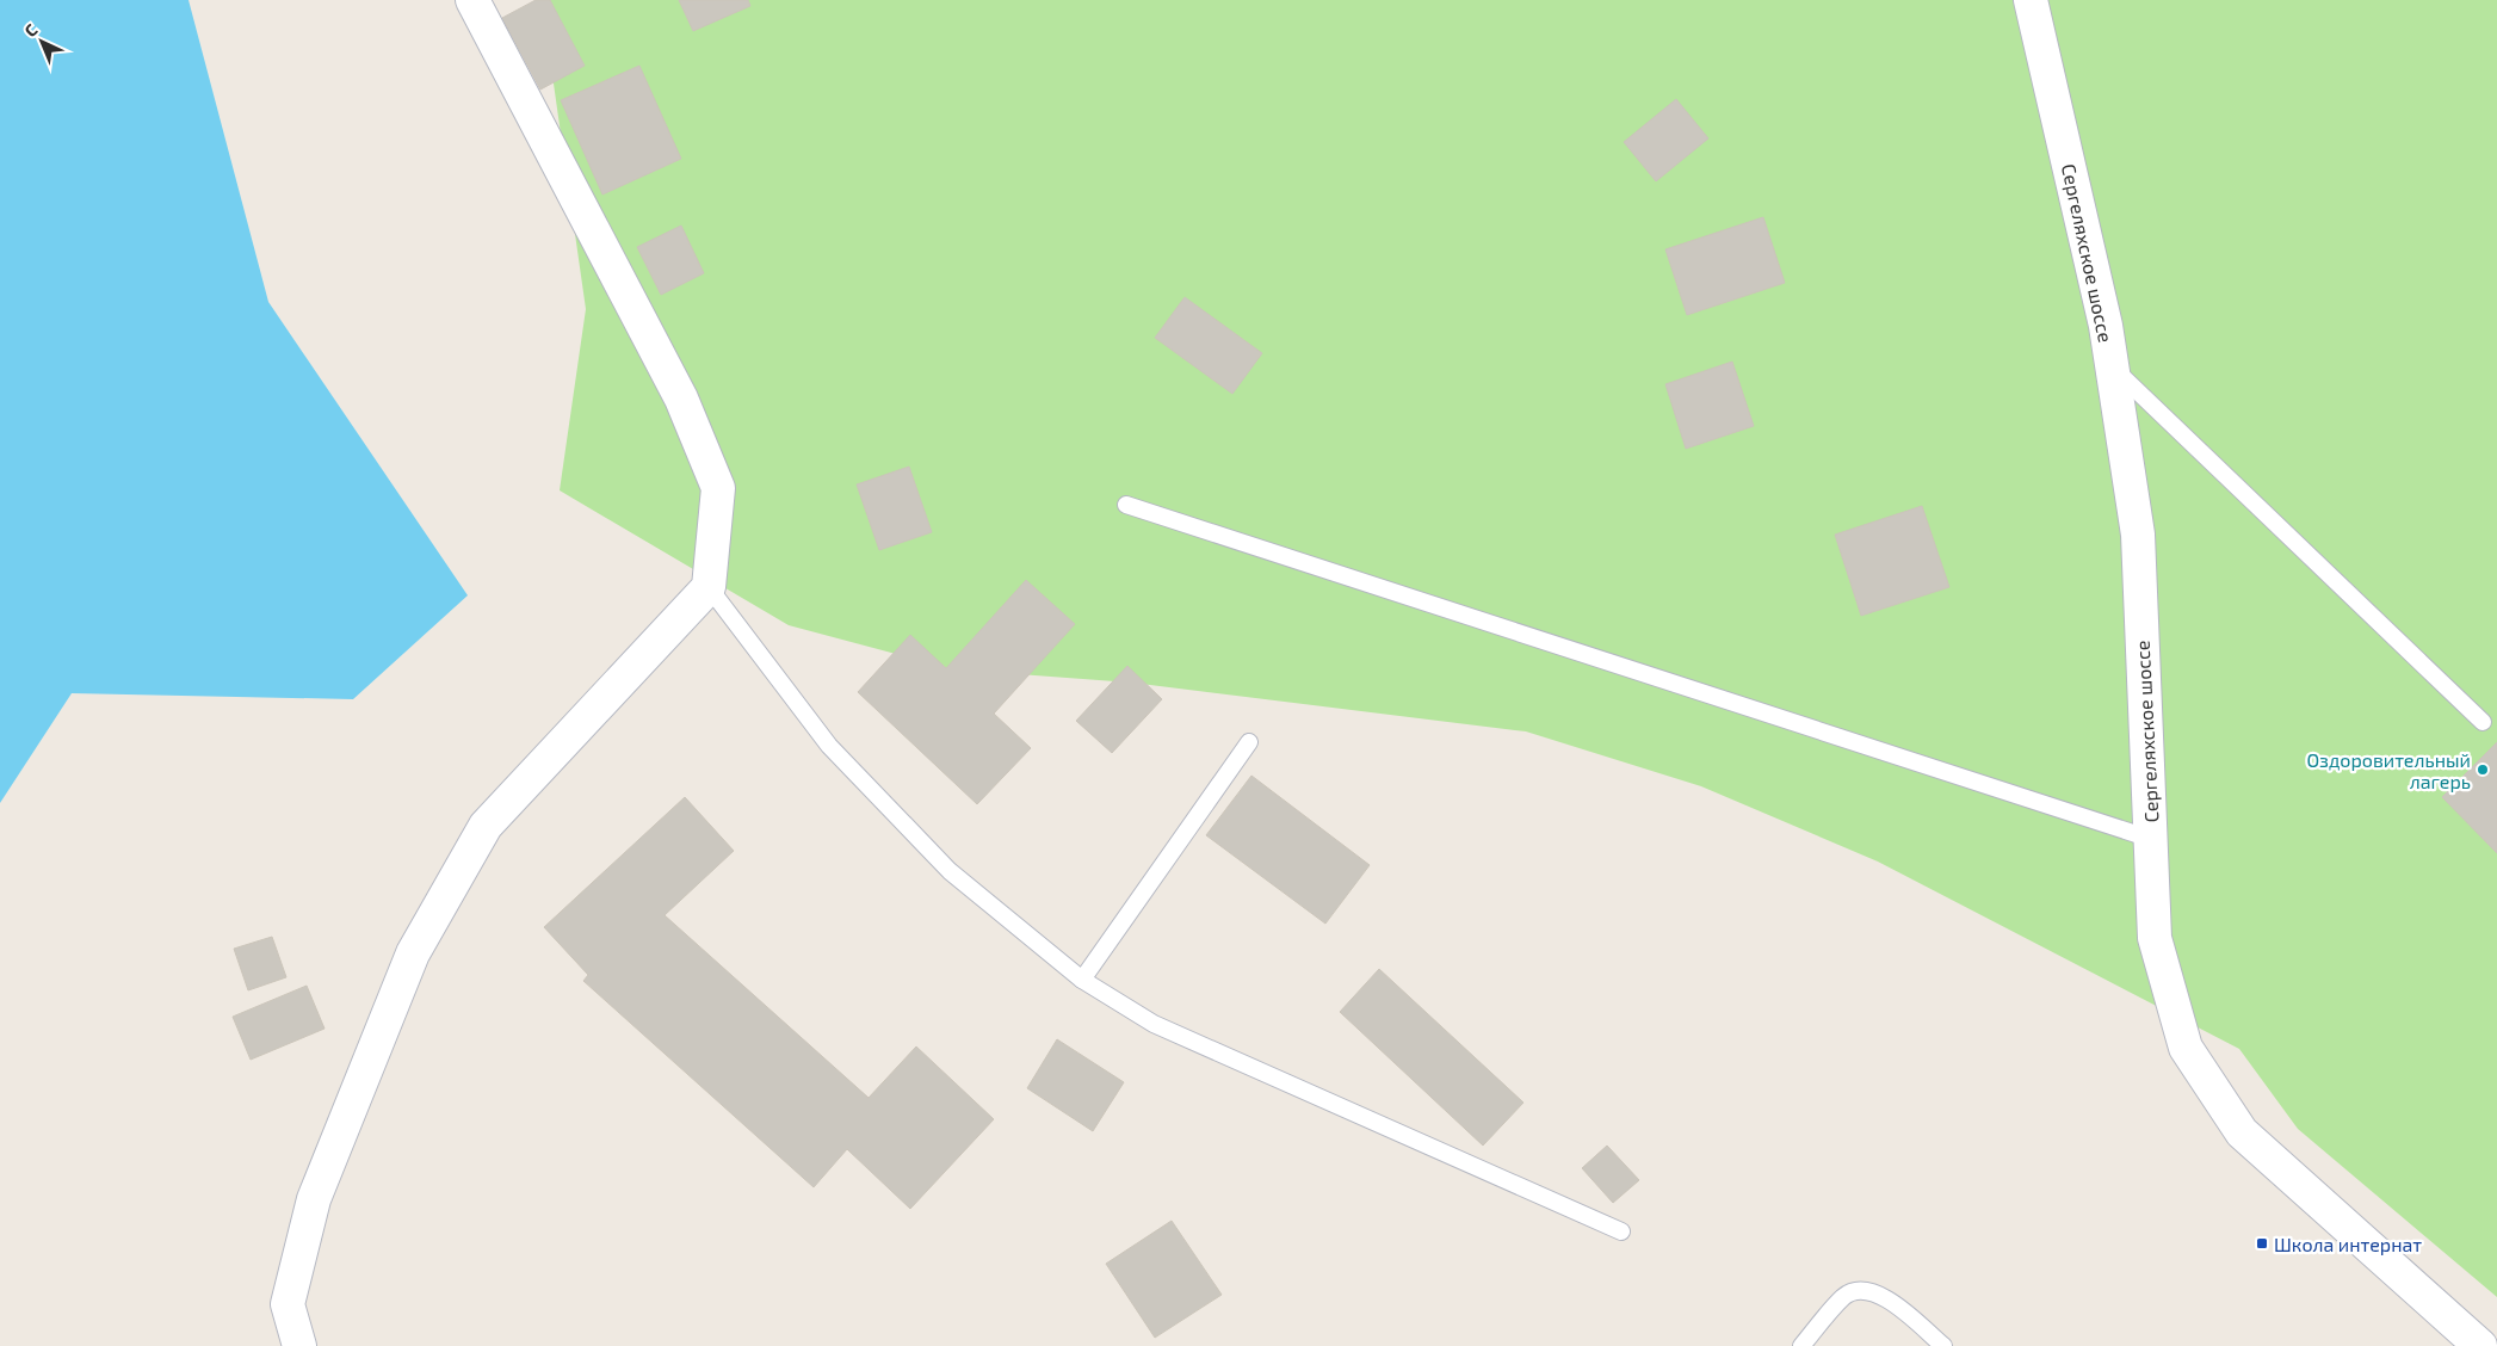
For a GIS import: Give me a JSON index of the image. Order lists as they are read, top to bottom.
{
  "streets": {
    "street": ["Сергеляхское шоссе"]
  },
  "places": {
    "other": ["Оздоровительный лагерь"],
    "transit": ["Школа интернат"]
  },
  "north": "top left"
}
